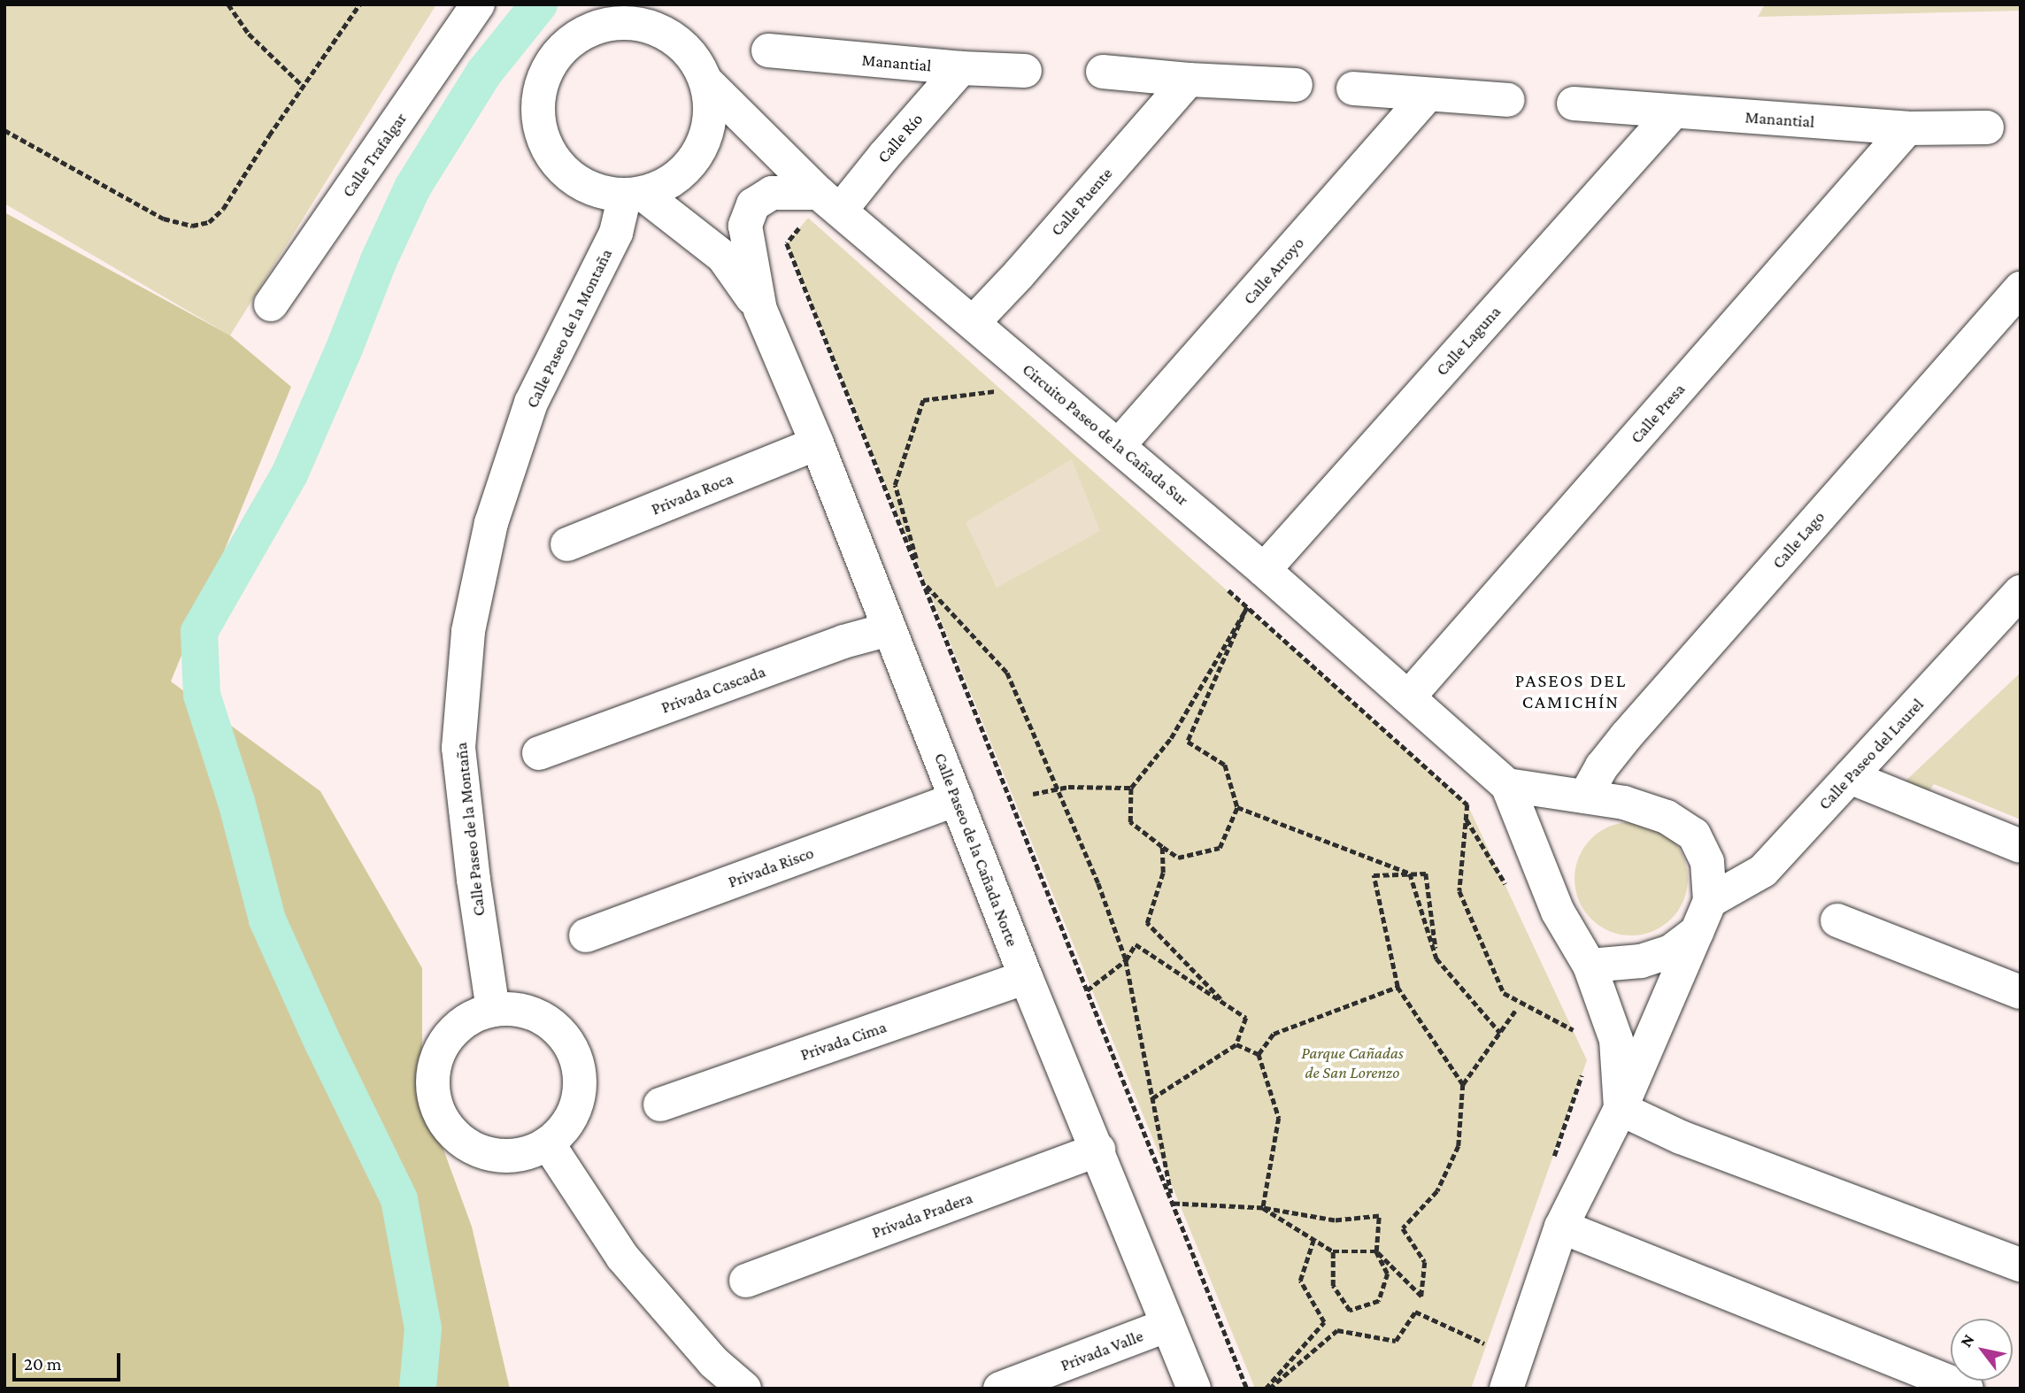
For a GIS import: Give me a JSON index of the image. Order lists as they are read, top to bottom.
{
  "streets": {
    "street": [
      "Manantial",
      "Calle Río",
      "Calle Trafalgar",
      "Calle Puente",
      "Calle Arroyo",
      "Calle Paseo de la Montaña",
      "Calle Laguna",
      "Calle Presa",
      "Circuito Paseo de la Cañada Sur",
      "Privada Roca",
      "Calle Lago",
      "Privada Cascada",
      "Calle Paseo del Laurel",
      "Calle Paseo de la Cañada Norte",
      "Privada Risco",
      "Privada Cima",
      "Privada Pradera",
      "Privada Valle"
    ]
  },
  "crossings": [
    ["Manantial", "Calle Río"],
    ["Manantial", "Calle Laguna"],
    ["Manantial", "Calle Presa"],
    ["Calle Río", "Circuito Paseo de la Cañada Sur"],
    ["Calle Río", "Calle Paseo de la Cañada Norte"],
    ["Calle Puente", "Circuito Paseo de la Cañada Sur"],
    ["Calle Arroyo", "Circuito Paseo de la Cañada Sur"],
    ["Calle Paseo de la Montaña", "Circuito Paseo de la Cañada Sur"],
    ["Calle Paseo de la Montaña", "Calle Paseo de la Cañada Norte"],
    ["Calle Laguna", "Circuito Paseo de la Cañada Sur"],
    ["Calle Presa", "Circuito Paseo de la Cañada Sur"],
    ["Circuito Paseo de la Cañada Sur", "Calle Paseo de la Cañada Norte"],
    ["Privada Roca", "Calle Paseo de la Cañada Norte"],
    ["Privada Cascada", "Calle Paseo de la Cañada Norte"],
    ["Calle Paseo de la Cañada Norte", "Privada Risco"],
    ["Calle Paseo de la Cañada Norte", "Privada Cima"],
    ["Calle Paseo de la Cañada Norte", "Privada Pradera"],
    ["Calle Paseo de la Cañada Norte", "Privada Valle"]
  ],
  "districts": ["PASEOS DEL CAMICHÍN"],
  "parks": ["Parque Cañadas de San Lorenzo"],
  "scale_bar": "20 m",
  "north": "top left"
}
